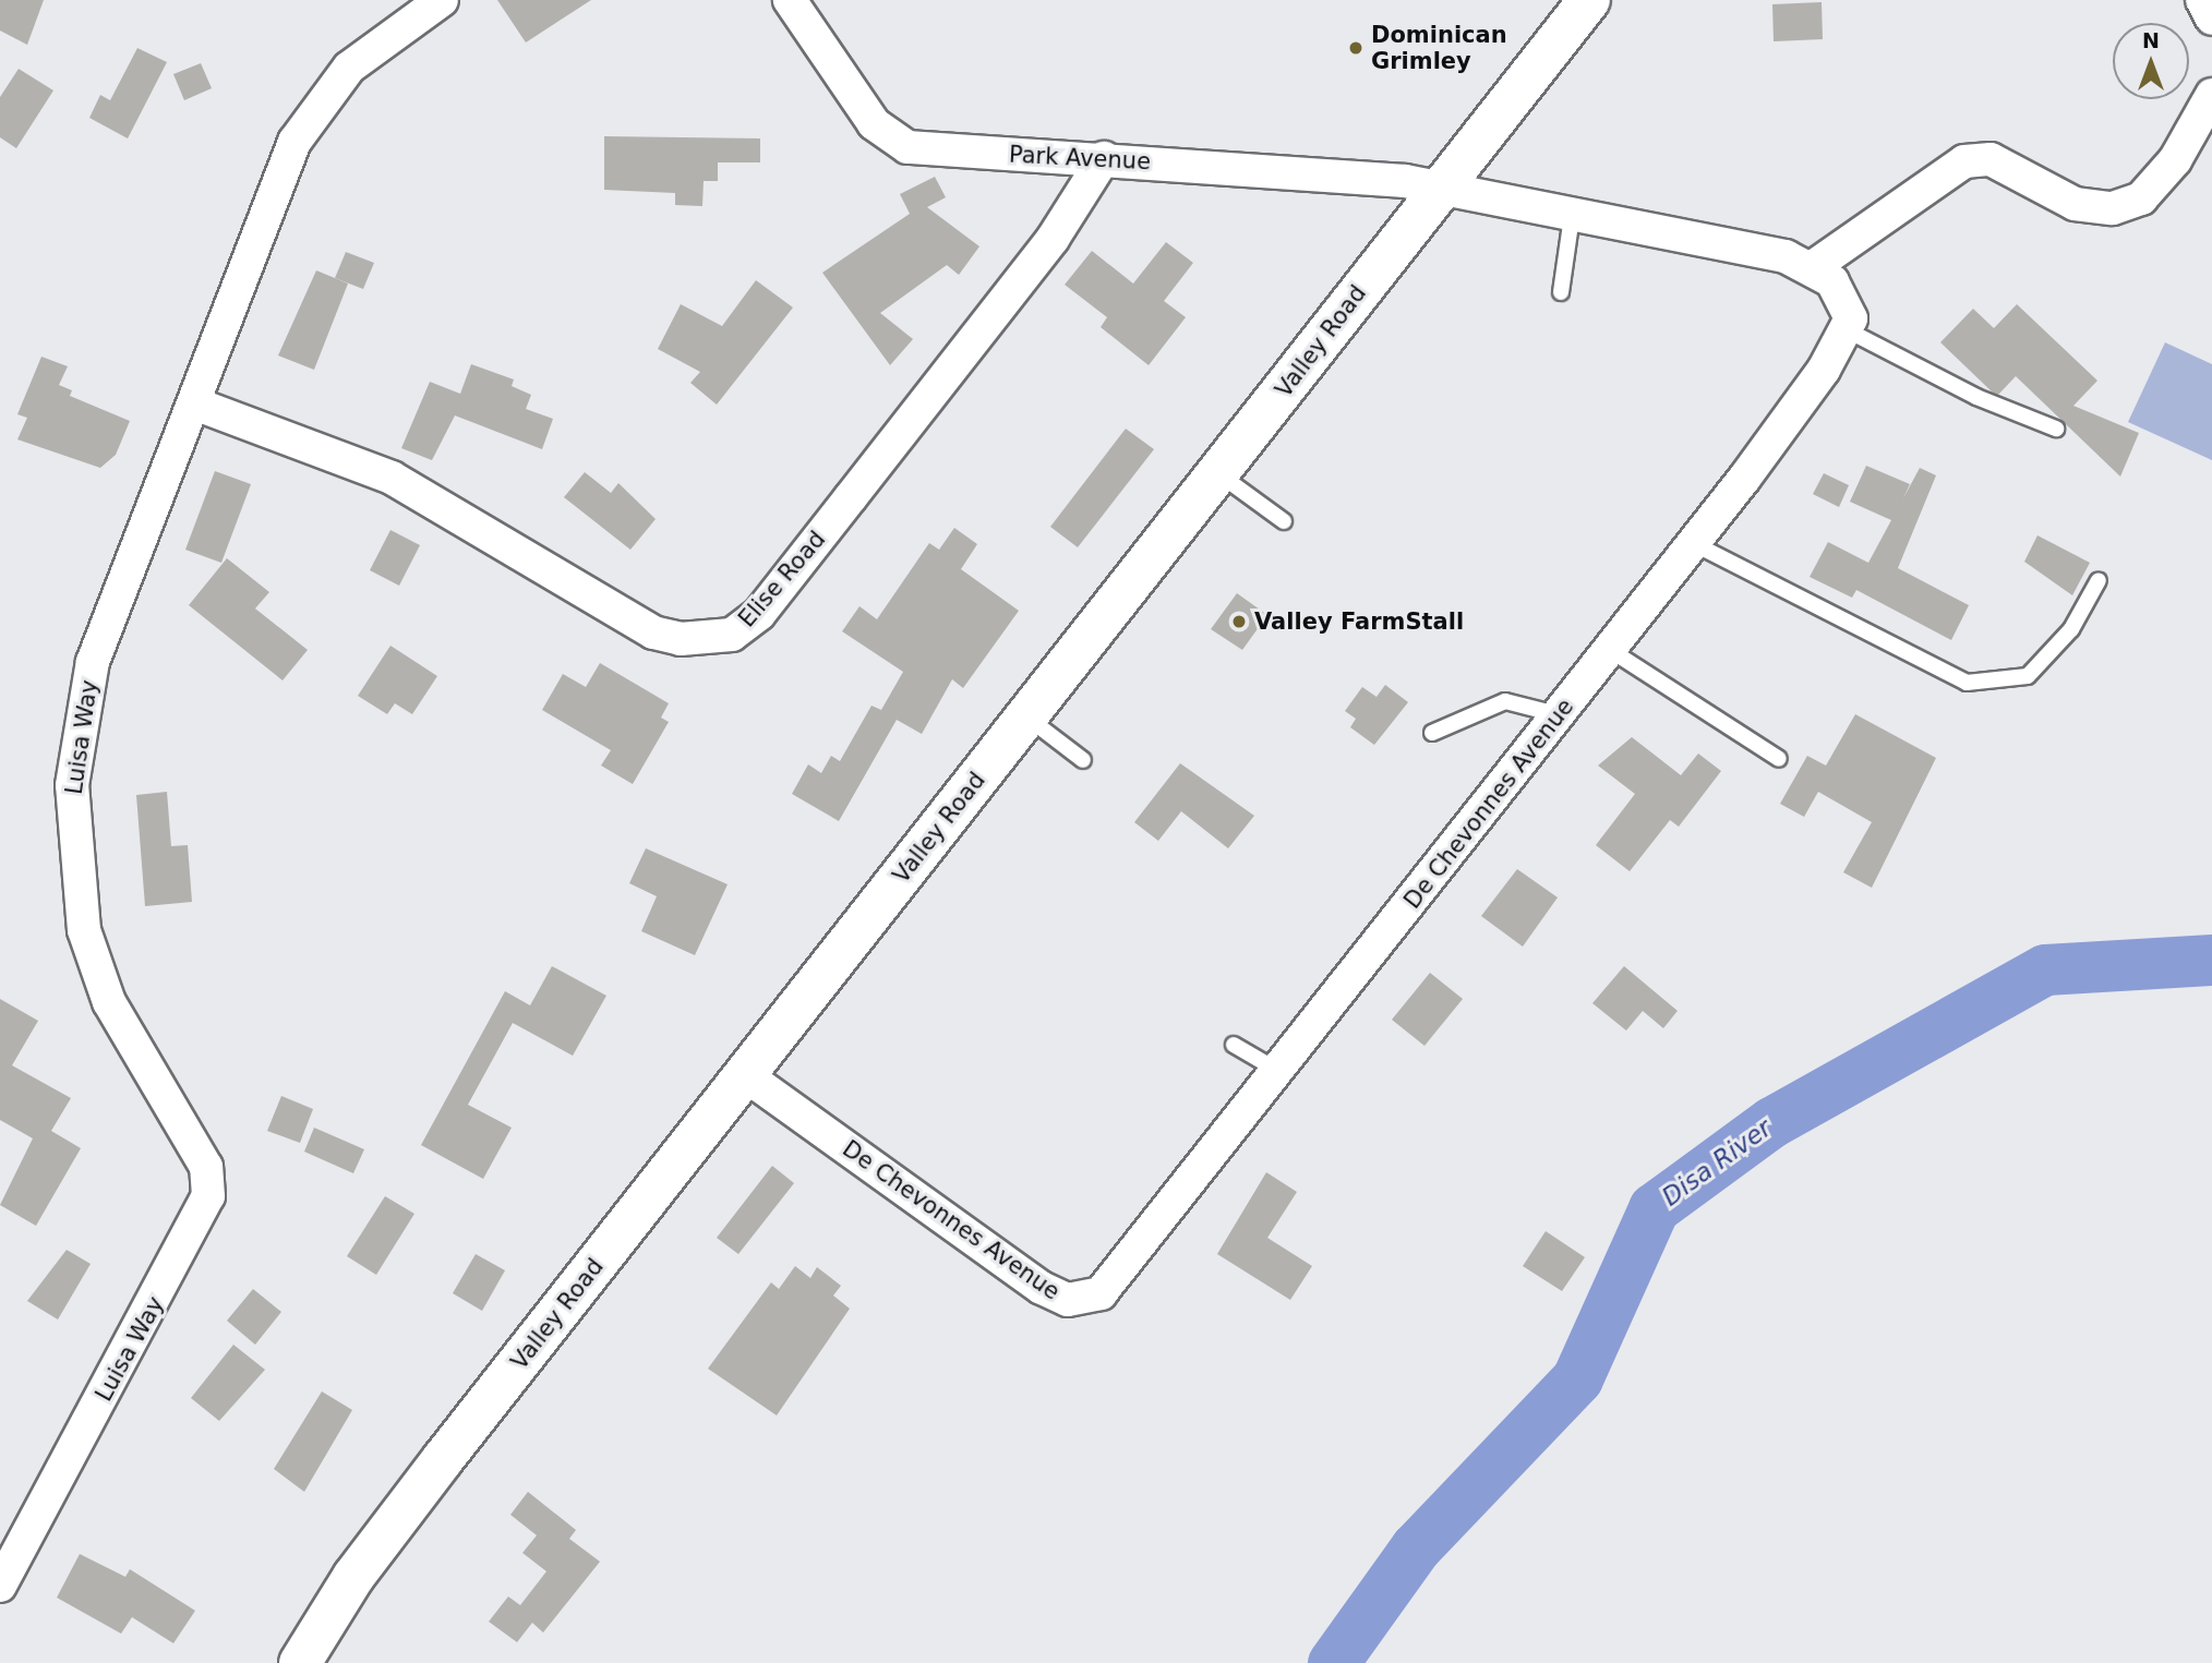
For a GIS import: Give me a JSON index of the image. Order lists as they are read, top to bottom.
{
  "streets": {
    "street": [
      "Park Avenue",
      "Valley Road",
      "Elise Road",
      "Luisa Way",
      "De Chevonnes Avenue"
    ]
  },
  "crossings": [
    ["Park Avenue", "Valley Road"],
    ["Park Avenue", "Elise Road"],
    ["Valley Road", "De Chevonnes Avenue"],
    ["Elise Road", "Luisa Way"]
  ],
  "water": ["Disa River"],
  "places": ["Dominican Grimley", "Valley FarmStall"],
  "north": "top"
}
